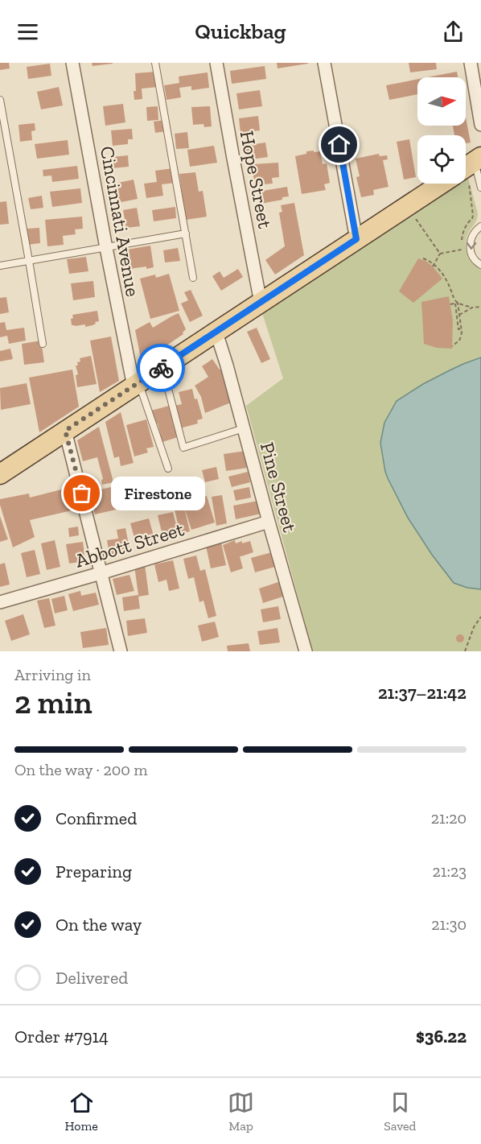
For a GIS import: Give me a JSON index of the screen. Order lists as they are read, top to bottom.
{
  "streets": {
    "street": [
      "Hope Street",
      "Cincinnati Avenue",
      "Pine Street",
      "Abbott Street"
    ]
  },
  "crossings": [
    ["Pine Street", "Abbott Street"]
  ],
  "places": ["Firestone"],
  "north": "right",
  "page": {
    "header": "Quickbag",
    "bubble": "Firestone",
    "heading": ["2 min", "Arriving in", "21:37–21:42"],
    "panel": ["Order #7914", "$36.22"],
    "bar": "On the way · 200 m",
    "list": [
      ["Confirmed", "21:20"],
      ["Preparing", "21:23"],
      ["On the way", "21:30"],
      "Delivered"
    ],
    "tabs": ["Home", "Map", "Saved"]
  }
}
